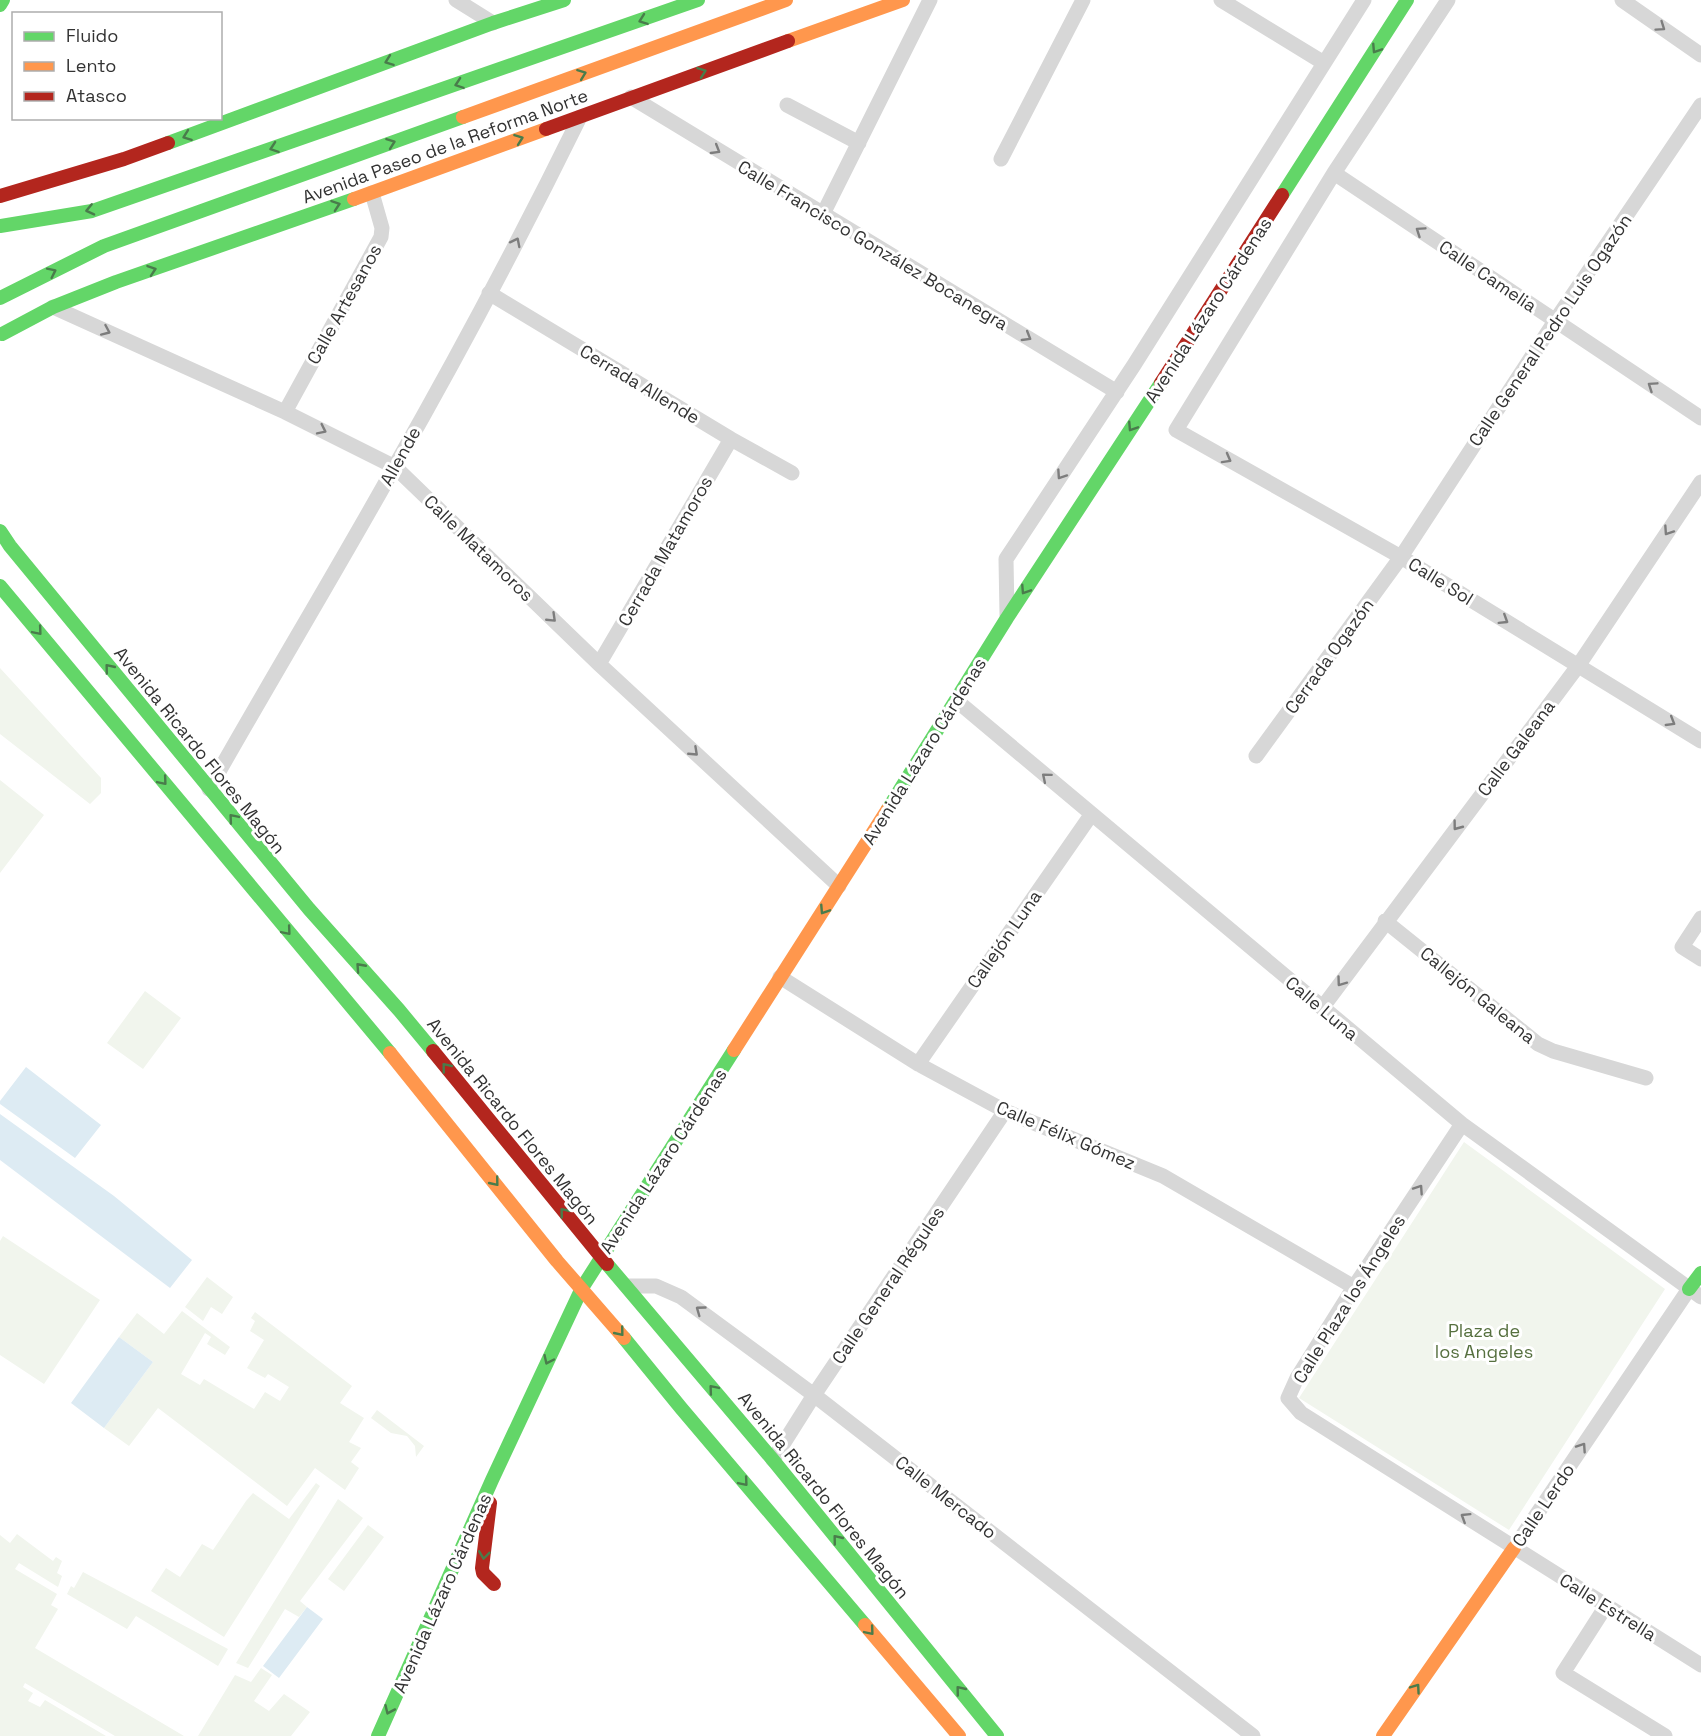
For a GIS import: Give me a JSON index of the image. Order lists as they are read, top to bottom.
{
  "streets": {
    "main road": [
      "Avenida Paseo de la Reforma Norte",
      "Avenida Lázaro Cárdenas",
      "Avenida Ricardo Flores Magón",
      "Calle Lerdo"
    ],
    "street": [
      "Calle Francisco González Bocanegra",
      "Calle Camelia",
      "Calle Artesanos",
      "Calle General Pedro Luis Ogazón",
      "Cerrada Allende",
      "Allende",
      "Calle Matamoros",
      "Cerrada Matamoros",
      "Calle Sol",
      "Cerrada Ogazón",
      "Calle Galeana",
      "Callejón Luna",
      "Callejón Galeana",
      "Calle Luna",
      "Calle Félix Gómez",
      "Calle General Régules",
      "Calle Plaza los Ángeles",
      "Calle Mercado",
      "Calle Estrella"
    ]
  },
  "crossings": [
    ["Avenida Paseo de la Reforma Norte", "Calle Francisco González Bocanegra"],
    ["Avenida Paseo de la Reforma Norte", "Calle Artesanos"],
    ["Avenida Paseo de la Reforma Norte", "Allende"],
    ["Avenida Paseo de la Reforma Norte", "Calle Matamoros"],
    ["Calle Francisco González Bocanegra", "Avenida Lázaro Cárdenas"],
    ["Calle Camelia", "Calle General Pedro Luis Ogazón"],
    ["Calle Camelia", "Calle Sol"],
    ["Calle Artesanos", "Calle Matamoros"],
    ["Avenida Lázaro Cárdenas", "Calle Matamoros"],
    ["Avenida Lázaro Cárdenas", "Avenida Ricardo Flores Magón"],
    ["Avenida Lázaro Cárdenas", "Calle Luna"],
    ["Avenida Lázaro Cárdenas", "Calle Félix Gómez"],
    ["Calle General Pedro Luis Ogazón", "Calle Sol"],
    ["Calle General Pedro Luis Ogazón", "Cerrada Ogazón"],
    ["Cerrada Allende", "Allende"],
    ["Cerrada Allende", "Cerrada Matamoros"],
    ["Allende", "Calle Matamoros"],
    ["Allende", "Avenida Ricardo Flores Magón"],
    ["Calle Matamoros", "Cerrada Matamoros"],
    ["Calle Sol", "Cerrada Ogazón"],
    ["Calle Sol", "Calle Galeana"],
    ["Calle Galeana", "Callejón Galeana"],
    ["Calle Galeana", "Calle Luna"],
    ["Avenida Ricardo Flores Magón", "Calle General Régules"],
    ["Avenida Ricardo Flores Magón", "Calle Mercado"],
    ["Callejón Luna", "Calle Luna"],
    ["Callejón Luna", "Calle Félix Gómez"],
    ["Calle Luna", "Calle Plaza los Ángeles"],
    ["Calle Luna", "Calle Lerdo"],
    ["Calle Félix Gómez", "Calle General Régules"],
    ["Calle Félix Gómez", "Calle Plaza los Ángeles"],
    ["Calle General Régules", "Calle Mercado"],
    ["Calle Plaza los Ángeles", "Calle Lerdo"],
    ["Calle Plaza los Ángeles", "Calle Estrella"],
    ["Calle Lerdo", "Calle Estrella"]
  ],
  "one_way": [
    "Calle Francisco González Bocanegra",
    "Calle Camelia",
    "Calle Matamoros",
    "Calle Galeana",
    "Calle Lerdo"
  ],
  "parks": ["Plaza de los Angeles"],
  "legend": ["Fluido", "Lento", "Atasco"]
}
